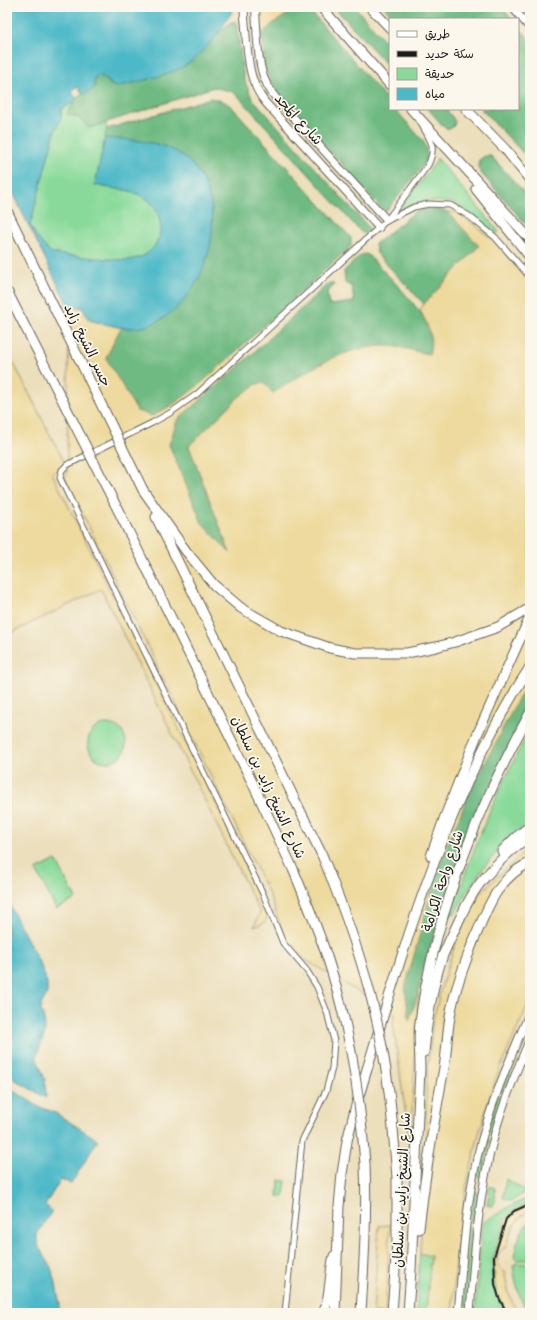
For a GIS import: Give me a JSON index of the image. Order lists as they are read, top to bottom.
{
  "streets": {
    "highway": ["جسر الشيخ زايد", "شارع الشيخ زايد بن سلطان", "شارع واحة الكرامة"],
    "street": ["شارع المَجد"]
  },
  "crossings": [
    ["جسر الشيخ زايد", "شارع الشيخ زايد بن سلطان"],
    ["شارع الشيخ زايد بن سلطان", "شارع واحة الكرامة"]
  ],
  "legend": [
    "طريق",
    "سكة حديد",
    "حديقة",
    "مياه"
  ]
}
